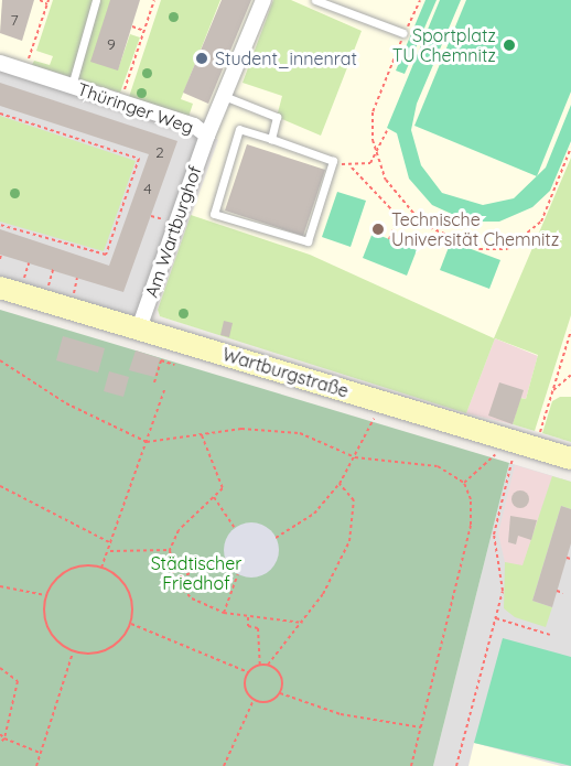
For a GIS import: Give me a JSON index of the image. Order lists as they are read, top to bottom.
{
  "streets": {
    "main road": ["Wartburgstraße"],
    "street": ["Thüringer Weg", "Am Wartburghof"]
  },
  "crossings": [
    ["Thüringer Weg", "Am Wartburghof"],
    ["Am Wartburghof", "Wartburgstraße"]
  ],
  "parks": ["Städtischer Friedhof"],
  "places": ["Sportplatz TU Chemnitz", "Student_innenrat", "Technische Universität Chemnitz"],
  "house_numbers": [
    "7",
    "9",
    "2",
    "4"
  ]
}
